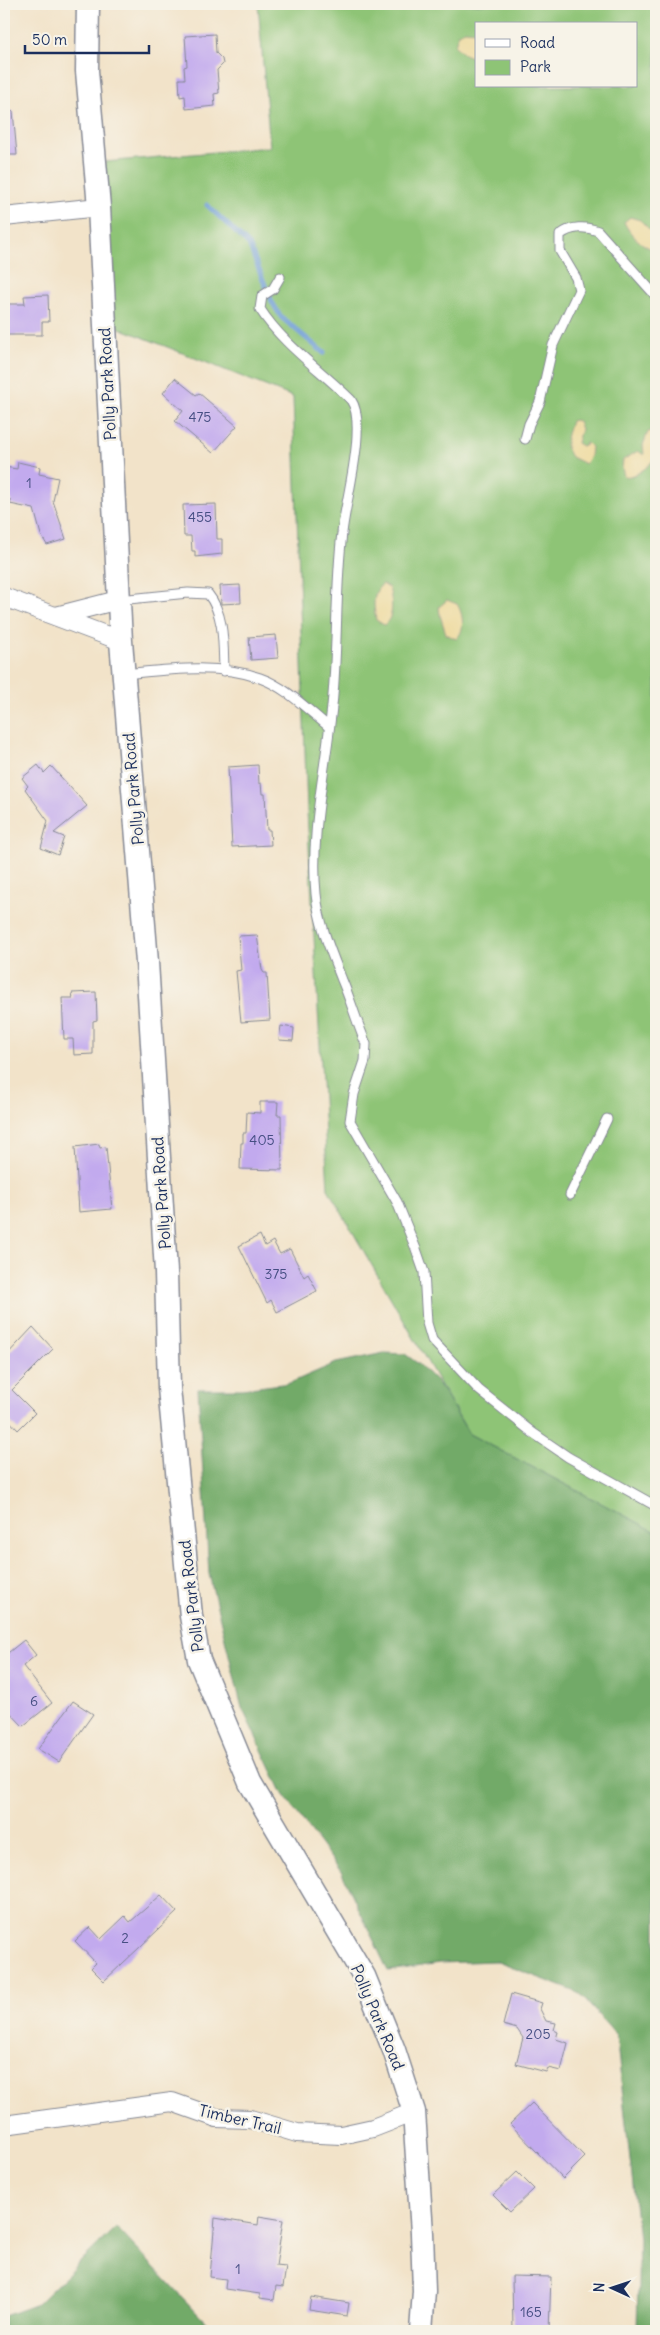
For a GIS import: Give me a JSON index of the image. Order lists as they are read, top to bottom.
{
  "streets": {
    "street": ["Polly Park Road", "Timber Trail"]
  },
  "crossings": [
    ["Polly Park Road", "Timber Trail"]
  ],
  "house_numbers": [
    "475",
    "1",
    "455",
    "405",
    "375",
    "6",
    "2",
    "205",
    "1",
    "165"
  ],
  "legend": ["Road", "Park"],
  "scale_bar": "50 m",
  "north": "left"
}
